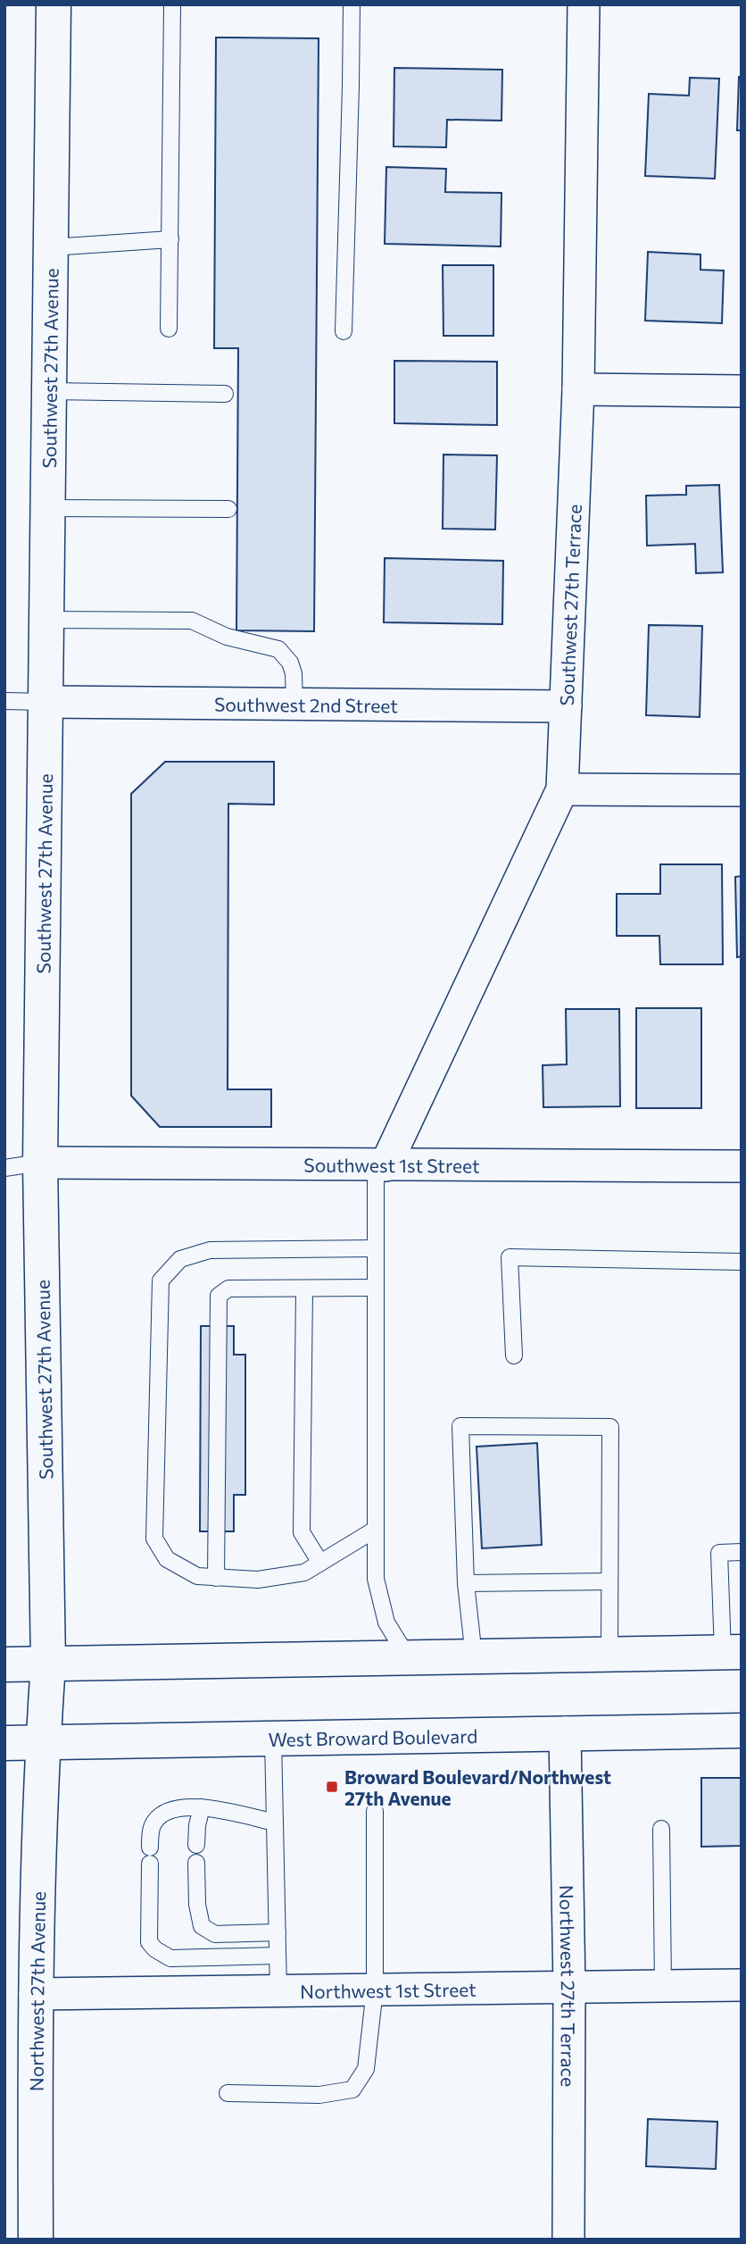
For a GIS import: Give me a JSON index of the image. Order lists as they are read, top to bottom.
{
  "streets": {
    "street": [
      "Southwest 27th Avenue",
      "Southwest 27th Terrace",
      "Southwest 2nd Street",
      "Southwest 1st Street",
      "West Broward Boulevard",
      "Northwest 27th Terrace",
      "Northwest 1st Street",
      "Northwest 27th Avenue"
    ]
  },
  "crossings": [
    ["Southwest 27th Avenue", "Southwest 2nd Street"],
    ["Southwest 27th Avenue", "Southwest 1st Street"],
    ["Southwest 27th Avenue", "West Broward Boulevard"],
    ["Southwest 27th Avenue", "Northwest 27th Avenue"],
    ["Southwest 27th Terrace", "Southwest 2nd Street"],
    ["Southwest 27th Terrace", "Southwest 1st Street"],
    ["West Broward Boulevard", "Northwest 27th Terrace"],
    ["West Broward Boulevard", "Northwest 27th Avenue"],
    ["Northwest 27th Terrace", "Northwest 1st Street"],
    ["Northwest 1st Street", "Northwest 27th Avenue"]
  ],
  "places": {
    "transit": ["Broward Boulevard/Northwest 27th Avenue"]
  }
}
